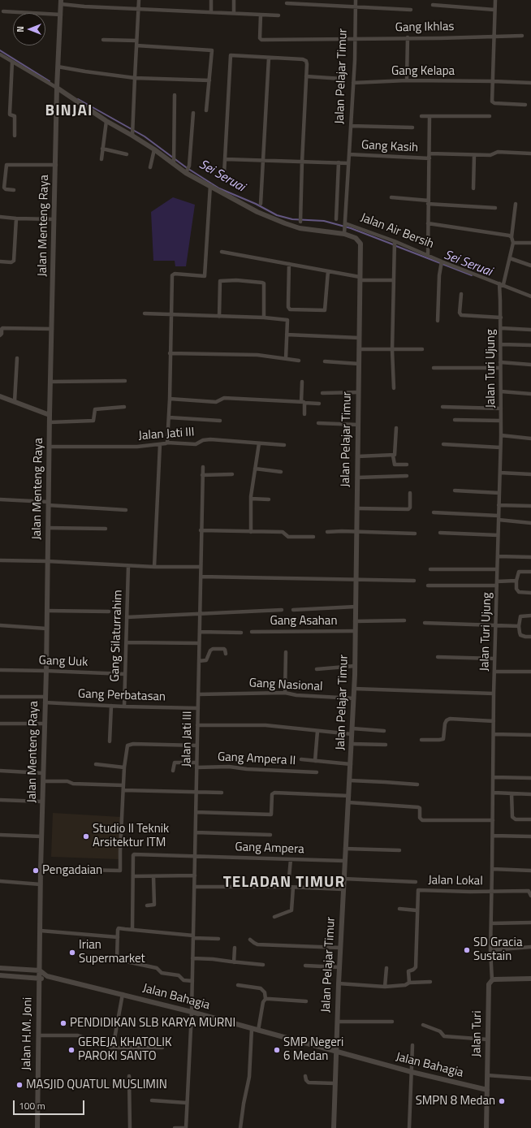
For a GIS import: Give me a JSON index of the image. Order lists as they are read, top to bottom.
{
  "streets": {
    "street": [
      "Gang Ikhlas",
      "Gang Kelapa",
      "Jalan Pelajar Timur",
      "Gang Kasih",
      "Jalan Menteng Raya",
      "Jalan Air Bersih",
      "Jalan Turi Ujung",
      "Jalan Jati III",
      "Gang Asahan",
      "Gang Silaturrahim",
      "Gang Uuk",
      "Gang Nasional",
      "Gang Perbatasan",
      "Gang Ampera II",
      "Gang Ampera",
      "Jalan Lokal",
      "Jalan Bahagia",
      "Jalan H.M. Joni",
      "Jalan Turi"
    ]
  },
  "crossings": [
    ["Gang Ikhlas", "Jalan Pelajar Timur"],
    ["Gang Kelapa", "Jalan Pelajar Timur"],
    ["Jalan Pelajar Timur", "Gang Kasih"],
    ["Jalan Pelajar Timur", "Jalan Air Bersih"],
    ["Jalan Pelajar Timur", "Gang Asahan"],
    ["Jalan Pelajar Timur", "Gang Nasional"],
    ["Jalan Pelajar Timur", "Gang Ampera"],
    ["Jalan Pelajar Timur", "Jalan Lokal"],
    ["Jalan Pelajar Timur", "Jalan Bahagia"],
    ["Gang Kasih", "Jalan Air Bersih"],
    ["Jalan Menteng Raya", "Jalan Jati III"],
    ["Jalan Menteng Raya", "Gang Uuk"],
    ["Jalan Menteng Raya", "Gang Perbatasan"],
    ["Jalan Menteng Raya", "Jalan Bahagia"],
    ["Jalan Menteng Raya", "Jalan H.M. Joni"],
    ["Jalan Air Bersih", "Jalan Turi Ujung"],
    ["Jalan Turi Ujung", "Jalan Lokal"],
    ["Jalan Turi Ujung", "Jalan Turi"],
    ["Jalan Jati III", "Gang Nasional"],
    ["Jalan Jati III", "Gang Perbatasan"],
    ["Jalan Jati III", "Gang Ampera II"],
    ["Jalan Jati III", "Gang Ampera"],
    ["Jalan Jati III", "Jalan Bahagia"],
    ["Gang Silaturrahim", "Gang Uuk"],
    ["Gang Silaturrahim", "Gang Perbatasan"],
    ["Jalan Bahagia", "Jalan Turi"]
  ],
  "districts": ["BINJAI", "TELADAN TIMUR"],
  "water": ["Sei Seruai"],
  "places": [
    "Studio II Teknik Arsitektur ITM",
    "Pengadaian",
    "SD Gracia Sustain",
    "Irian Supermarket",
    "PENDIDIKAN SLB KARYA MURNI",
    "GEREJA KHATOLIK PAROKI SANTO",
    "SMP Negeri 6 Medan",
    "MASJID QUATUL MUSLIMIN",
    "SMPN 8 Medan"
  ],
  "scale_bar": "100 m",
  "north": "left"
}
